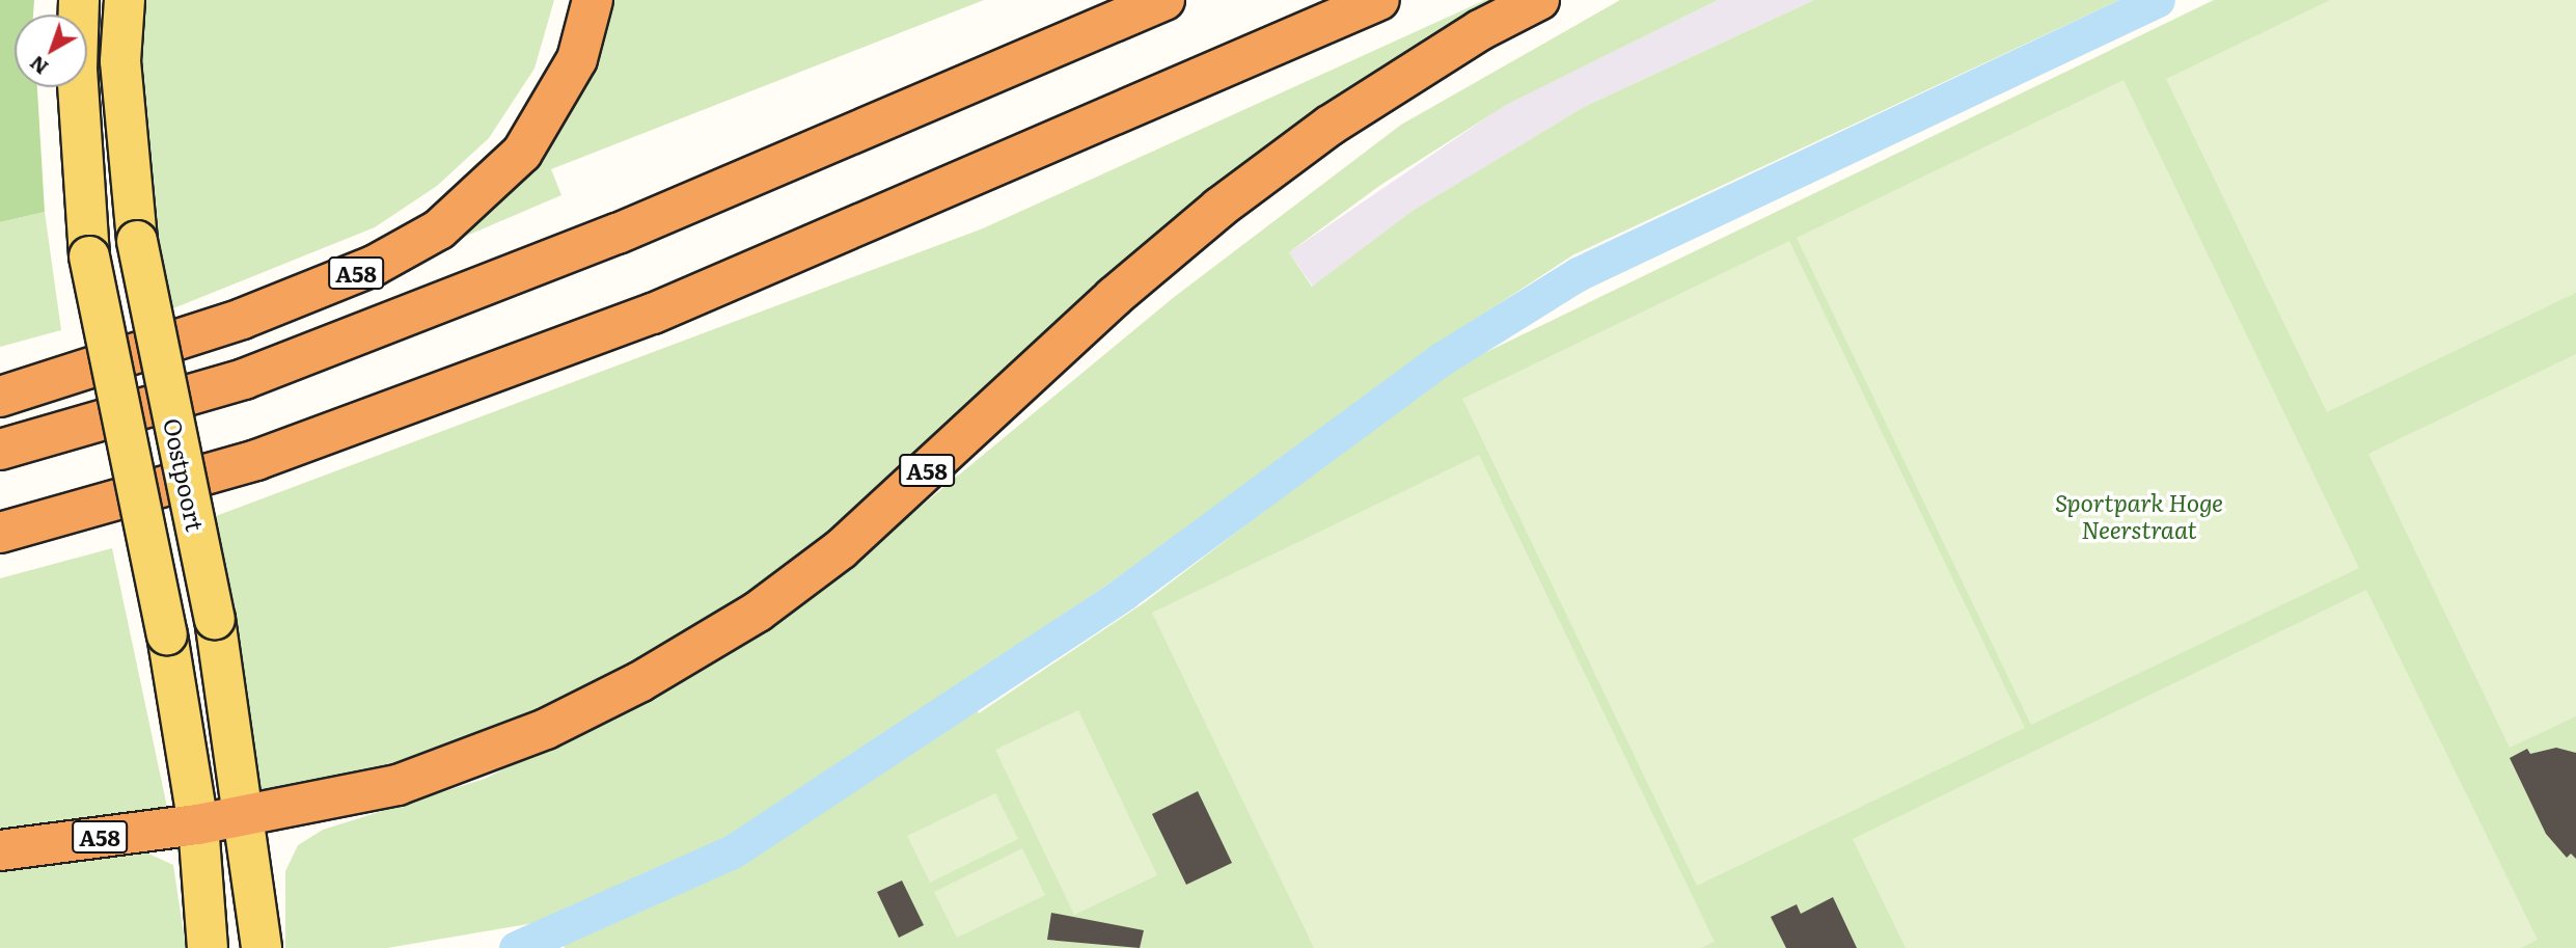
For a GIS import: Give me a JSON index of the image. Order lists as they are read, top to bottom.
{
  "streets": {
    "highway": ["A58"],
    "main road": ["Oostpoort"]
  },
  "crossings": [
    ["A58", "Oostpoort"]
  ],
  "parks": ["Sportpark Hoge Neerstraat"],
  "north": "bottom left"
}
